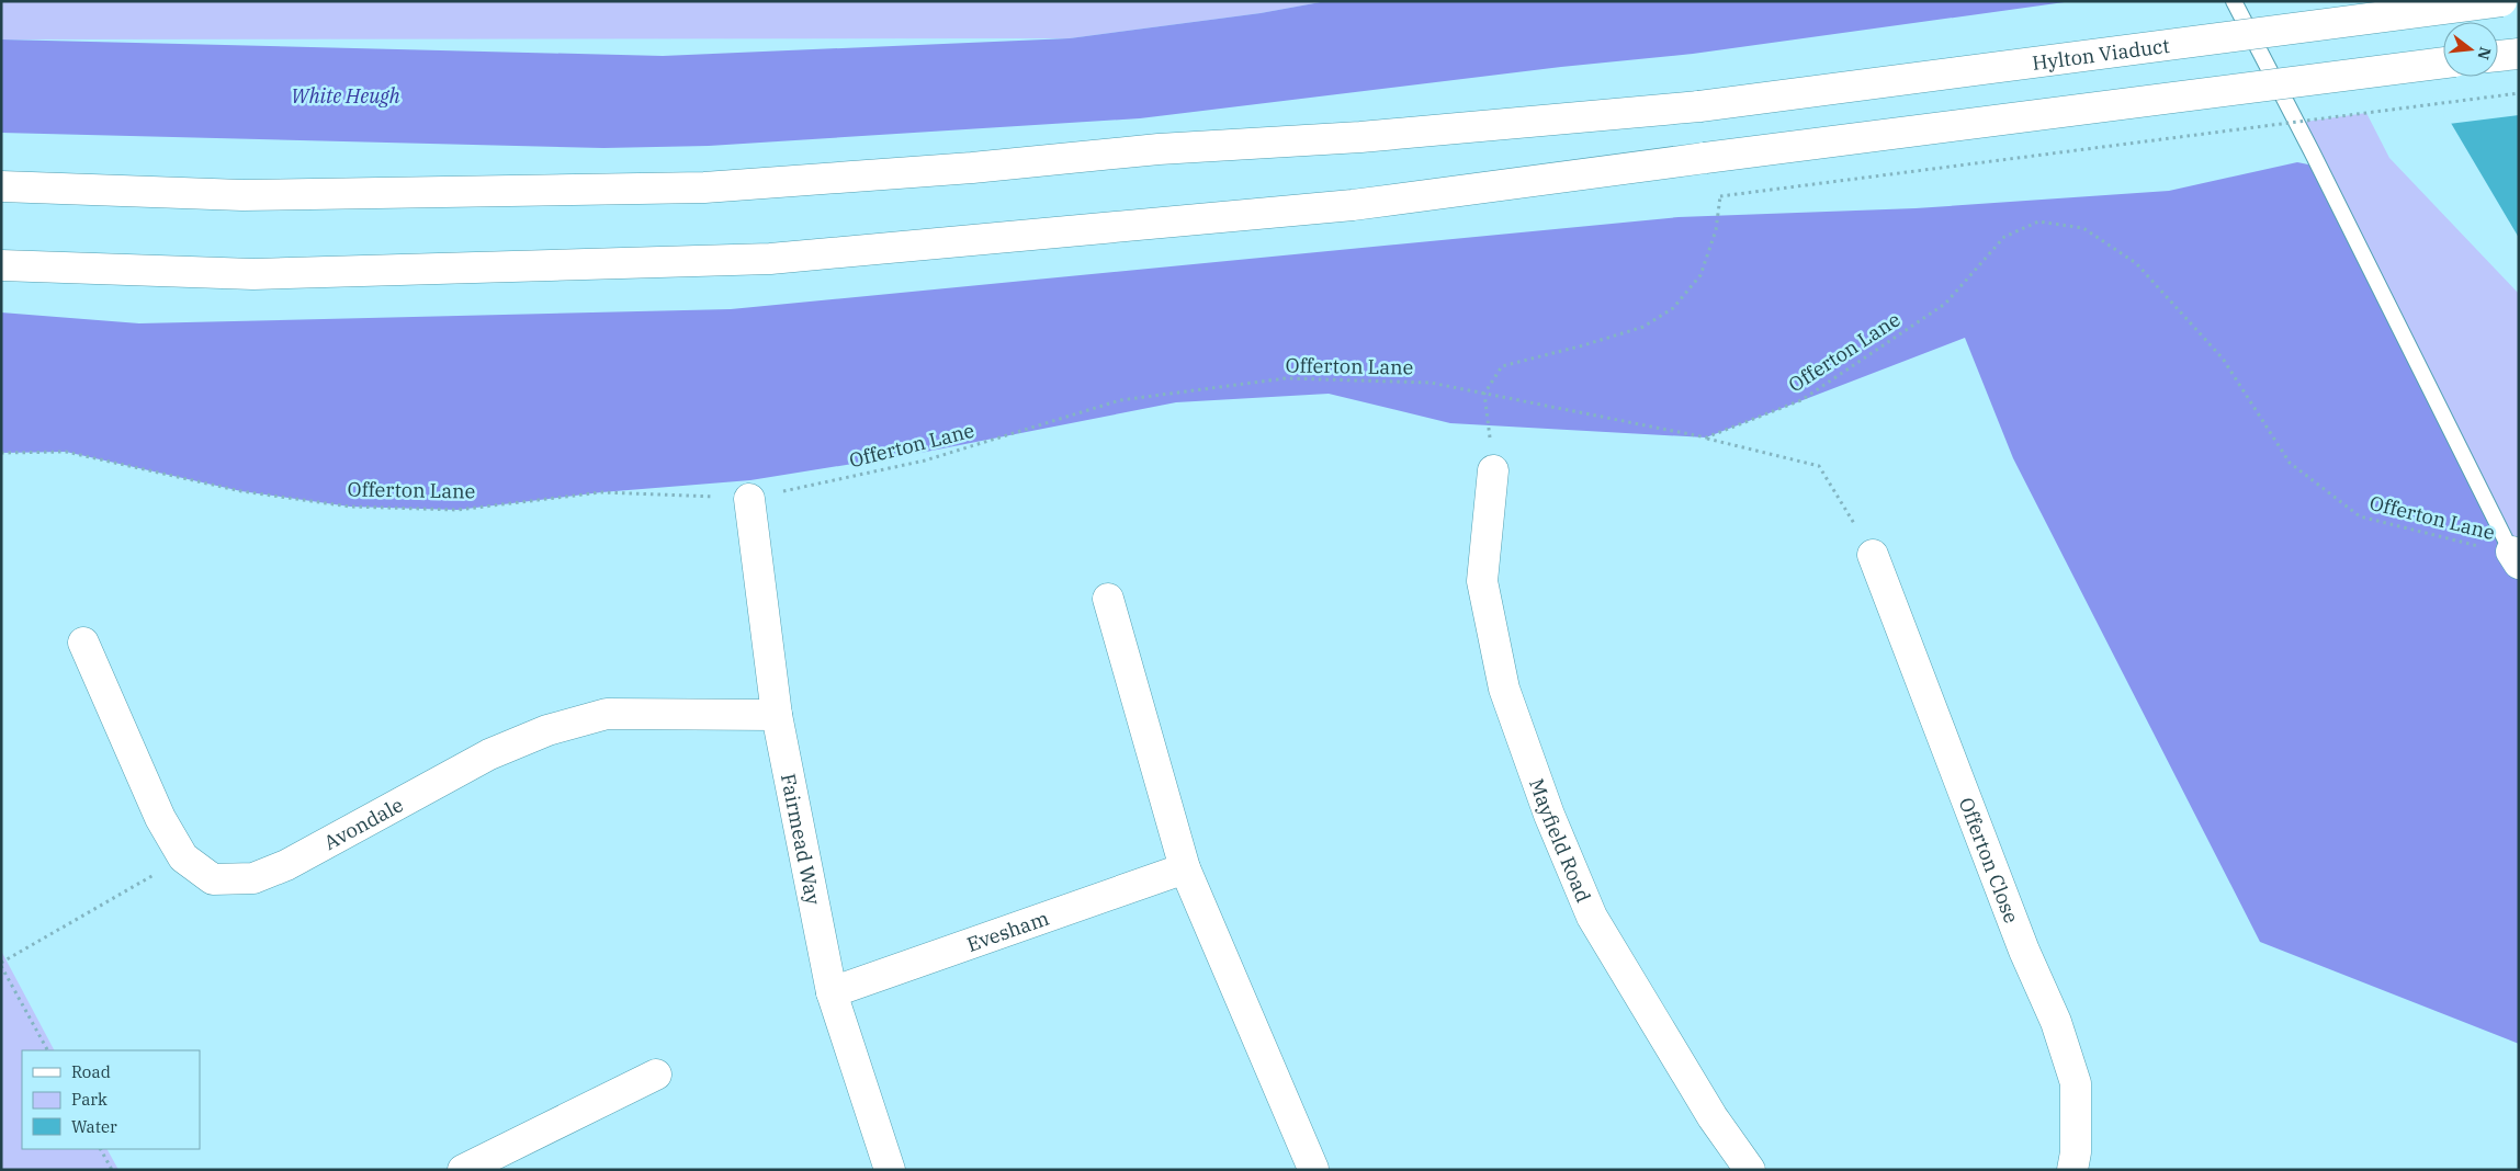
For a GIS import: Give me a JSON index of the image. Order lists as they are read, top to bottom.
{
  "streets": {
    "main road": [
      "Hylton Viaduct",
      "Avondale",
      "Fairmead Way",
      "Mayfield Road",
      "Offerton Close",
      "Evesham"
    ],
    "path": ["Offerton Lane"]
  },
  "crossings": [
    ["Offerton Lane", "Fairmead Way"],
    ["Avondale", "Fairmead Way"],
    ["Fairmead Way", "Evesham"]
  ],
  "parks": ["White Heugh"],
  "legend": ["Road", "Park", "Water"],
  "north": "right"
}
